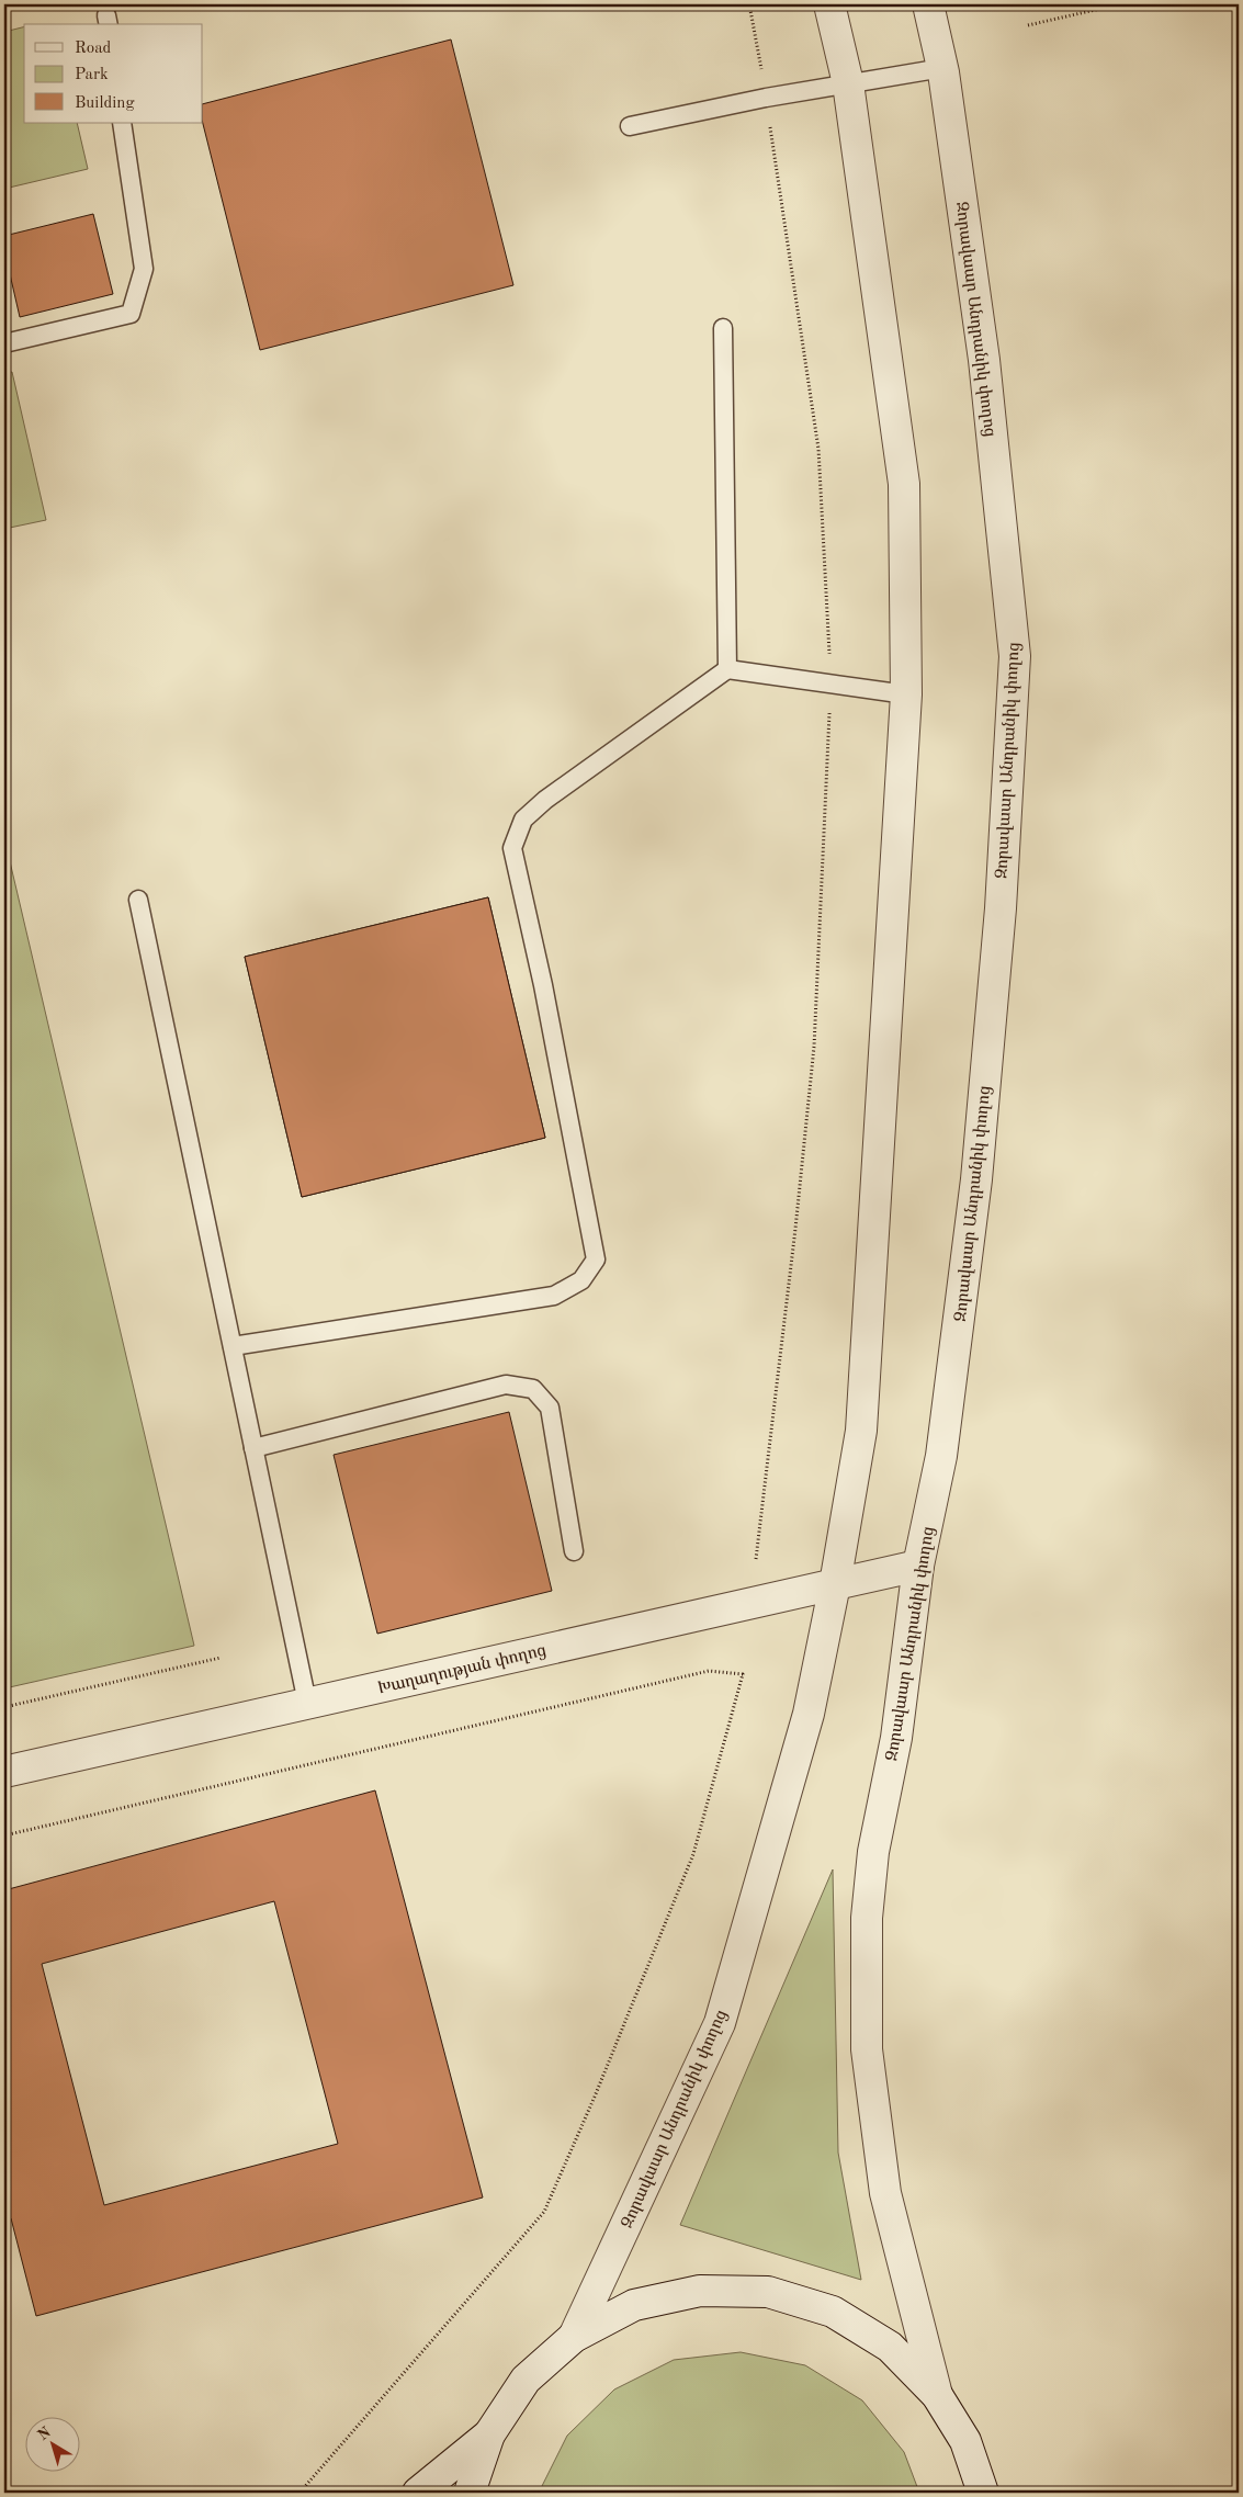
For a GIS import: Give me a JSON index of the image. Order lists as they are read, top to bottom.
{
  "streets": {
    "street": ["Զորավաար Անդրանիկ փողոց", "Խաղաղության փողոց"]
  },
  "crossings": [
    ["Զորավաար Անդրանիկ փողոց", "Խաղաղության փողոց"]
  ],
  "legend": ["Road", "Park", "Building"],
  "north": "top left"
}
